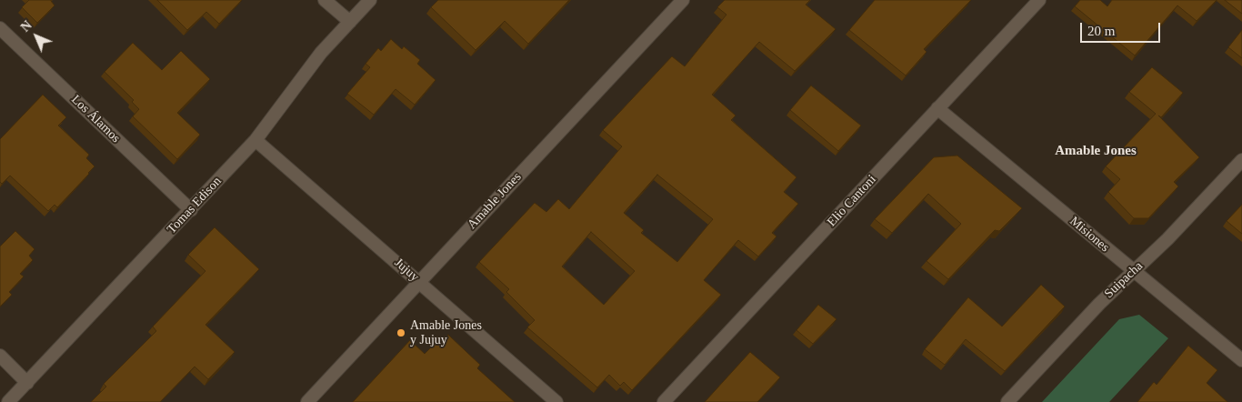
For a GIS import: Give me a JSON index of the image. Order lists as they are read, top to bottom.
{
  "streets": {
    "street": [
      "Los Álamos",
      "Amable Jones",
      "Elio Cantoni",
      "Tomas Edison",
      "Misiones",
      "Jujuy",
      "Suipacha"
    ]
  },
  "crossings": [
    ["Los Álamos", "Tomas Edison"],
    ["Amable Jones", "Jujuy"],
    ["Elio Cantoni", "Misiones"],
    ["Tomas Edison", "Jujuy"],
    ["Misiones", "Suipacha"]
  ],
  "districts": ["Amable Jones"],
  "places": ["Amable Jones y Jujuy"],
  "scale_bar": "20 m",
  "north": "top left"
}
